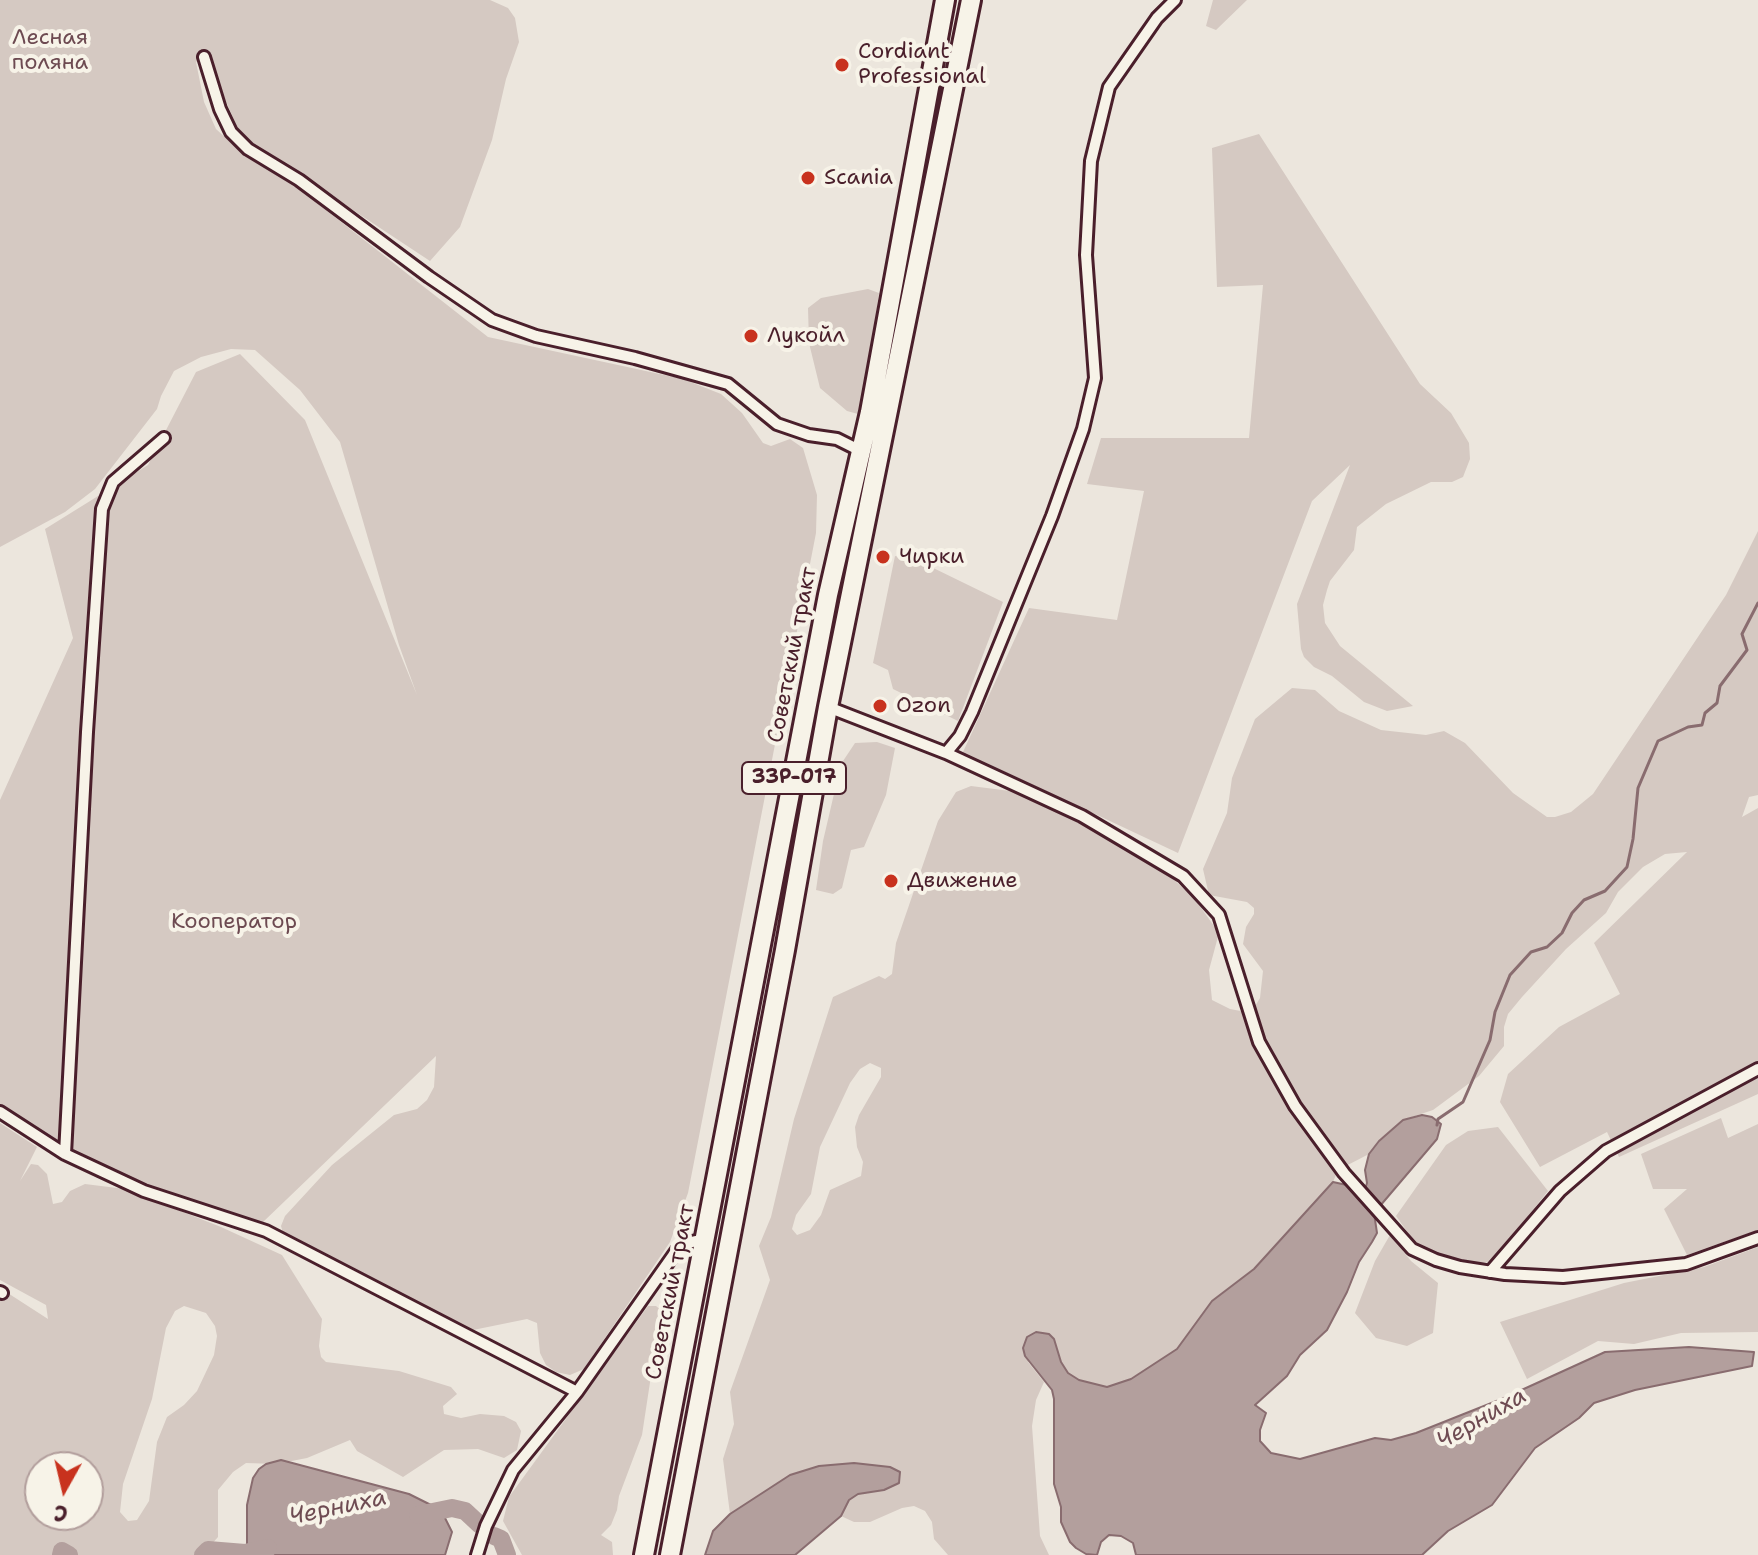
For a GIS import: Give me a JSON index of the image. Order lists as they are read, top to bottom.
{
  "streets": {
    "highway": ["Советский тракт", "33Р-017"]
  },
  "water": ["Черниха"],
  "parks": ["Лесная поляна", "Кооператор"],
  "places": [
    "Cordiant Professional",
    "Scania",
    "Лукойл",
    "Чирки",
    "Ozon",
    "Движение"
  ],
  "north": "bottom"
}
